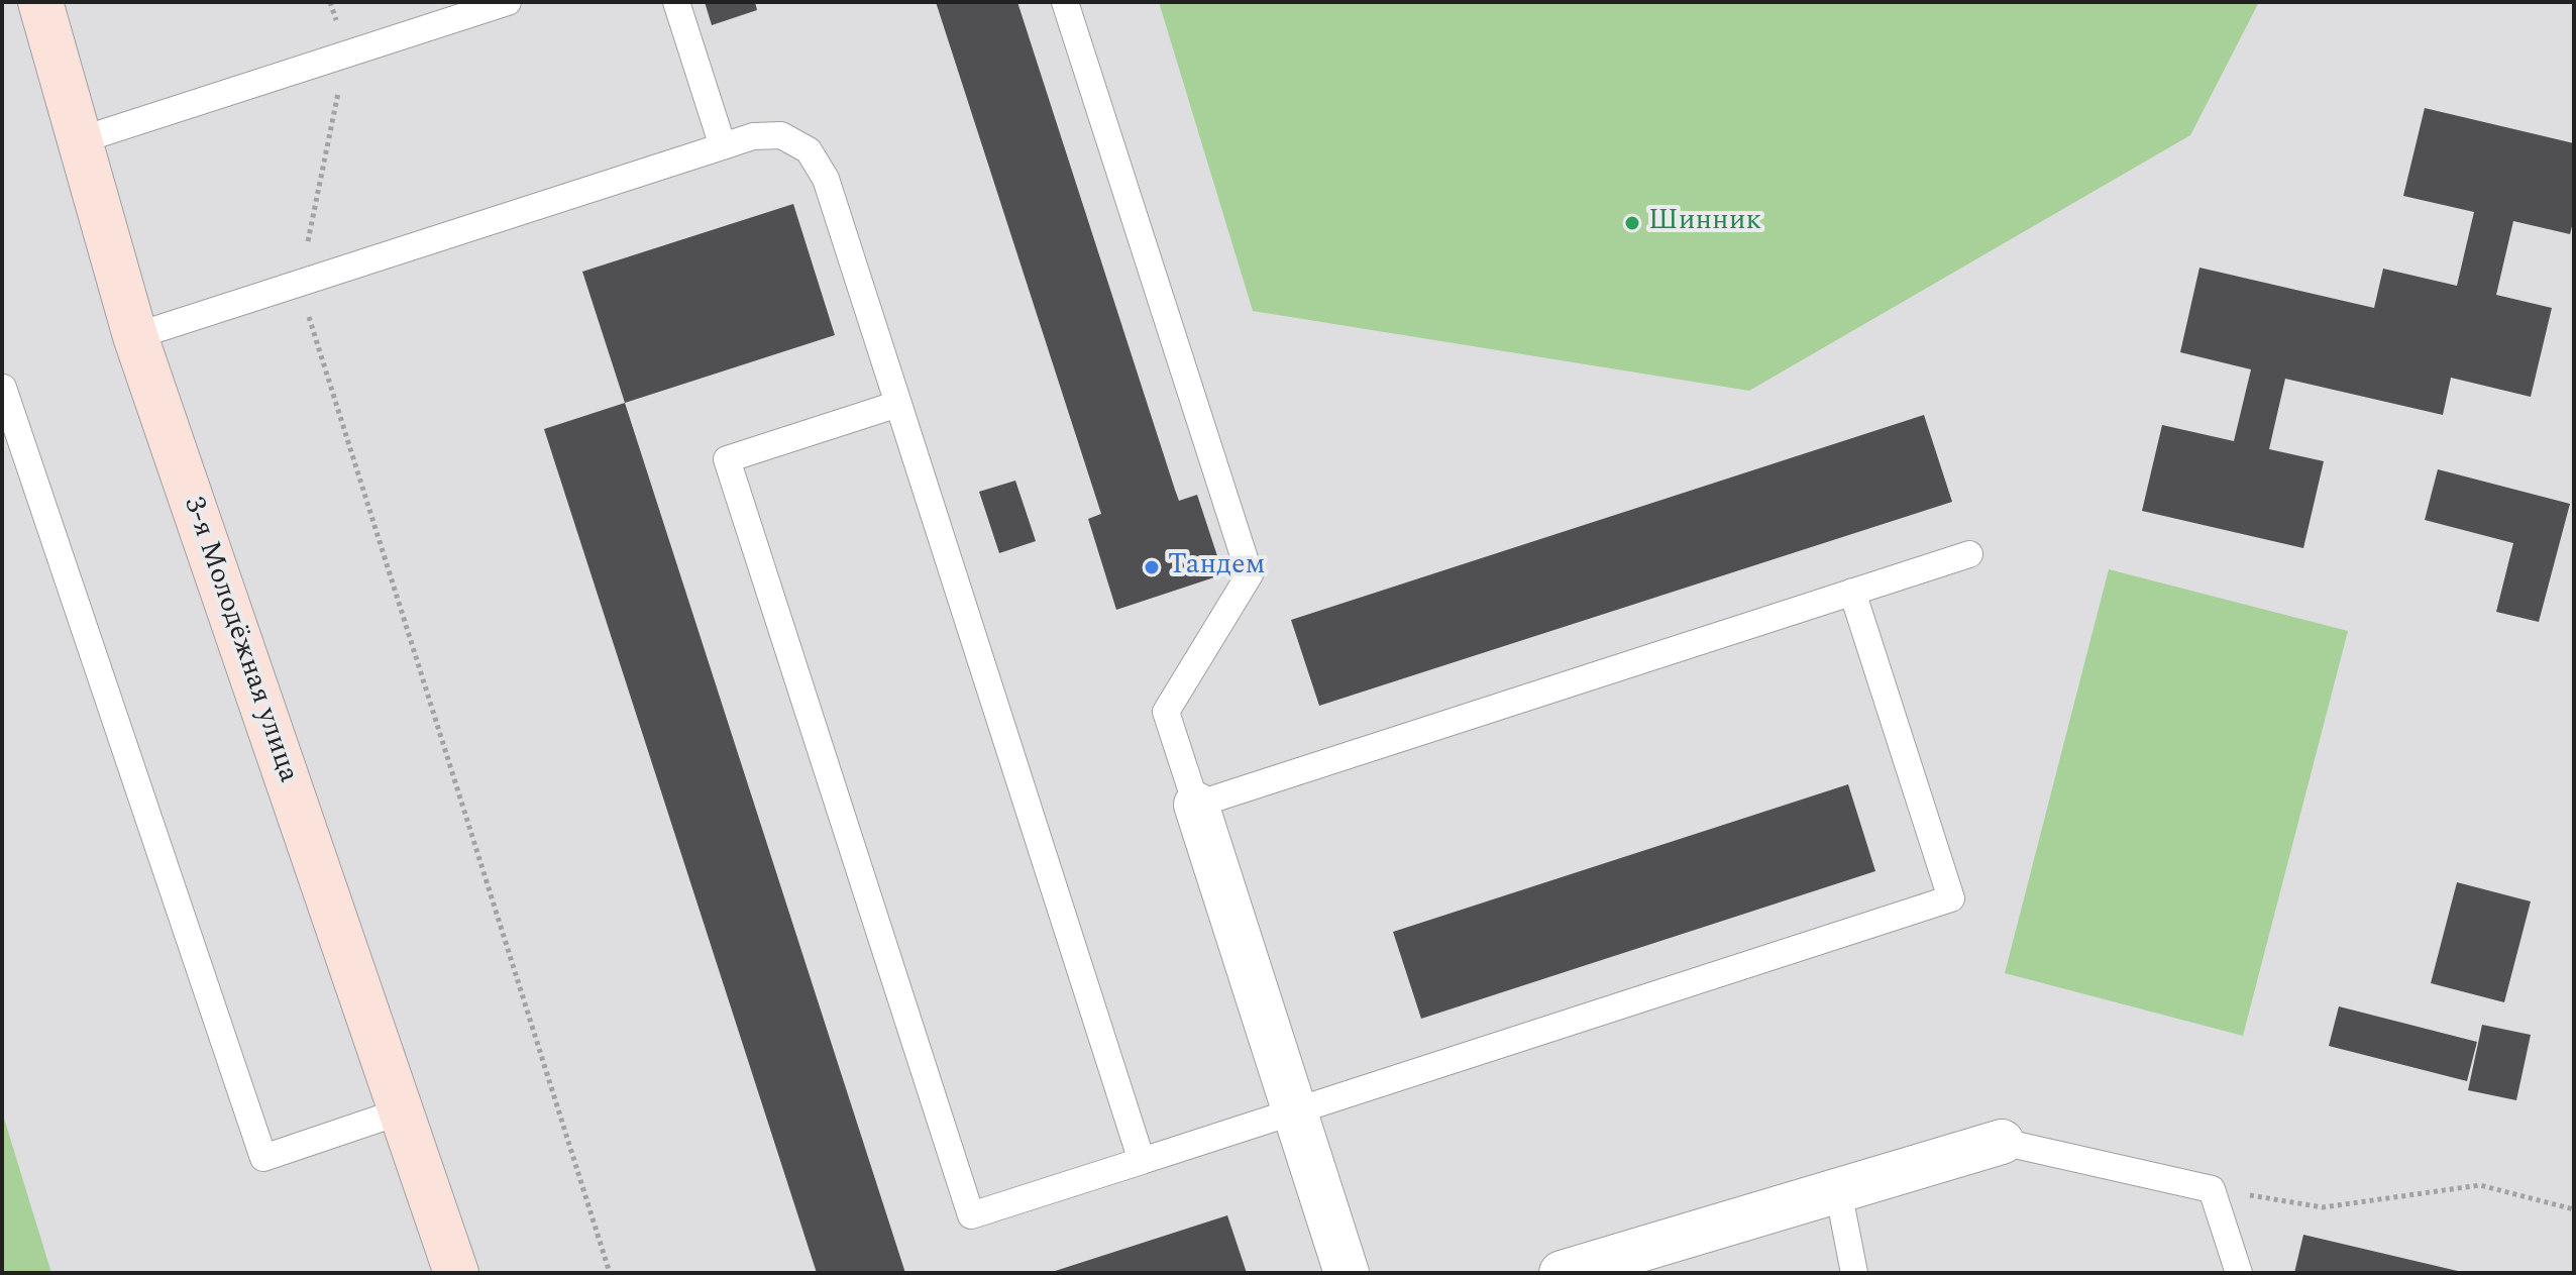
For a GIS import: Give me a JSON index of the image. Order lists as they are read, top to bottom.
{
  "streets": {
    "main road": ["3-я Молодёжная улица"]
  },
  "places": ["Шинник", "Тандем"]
}
